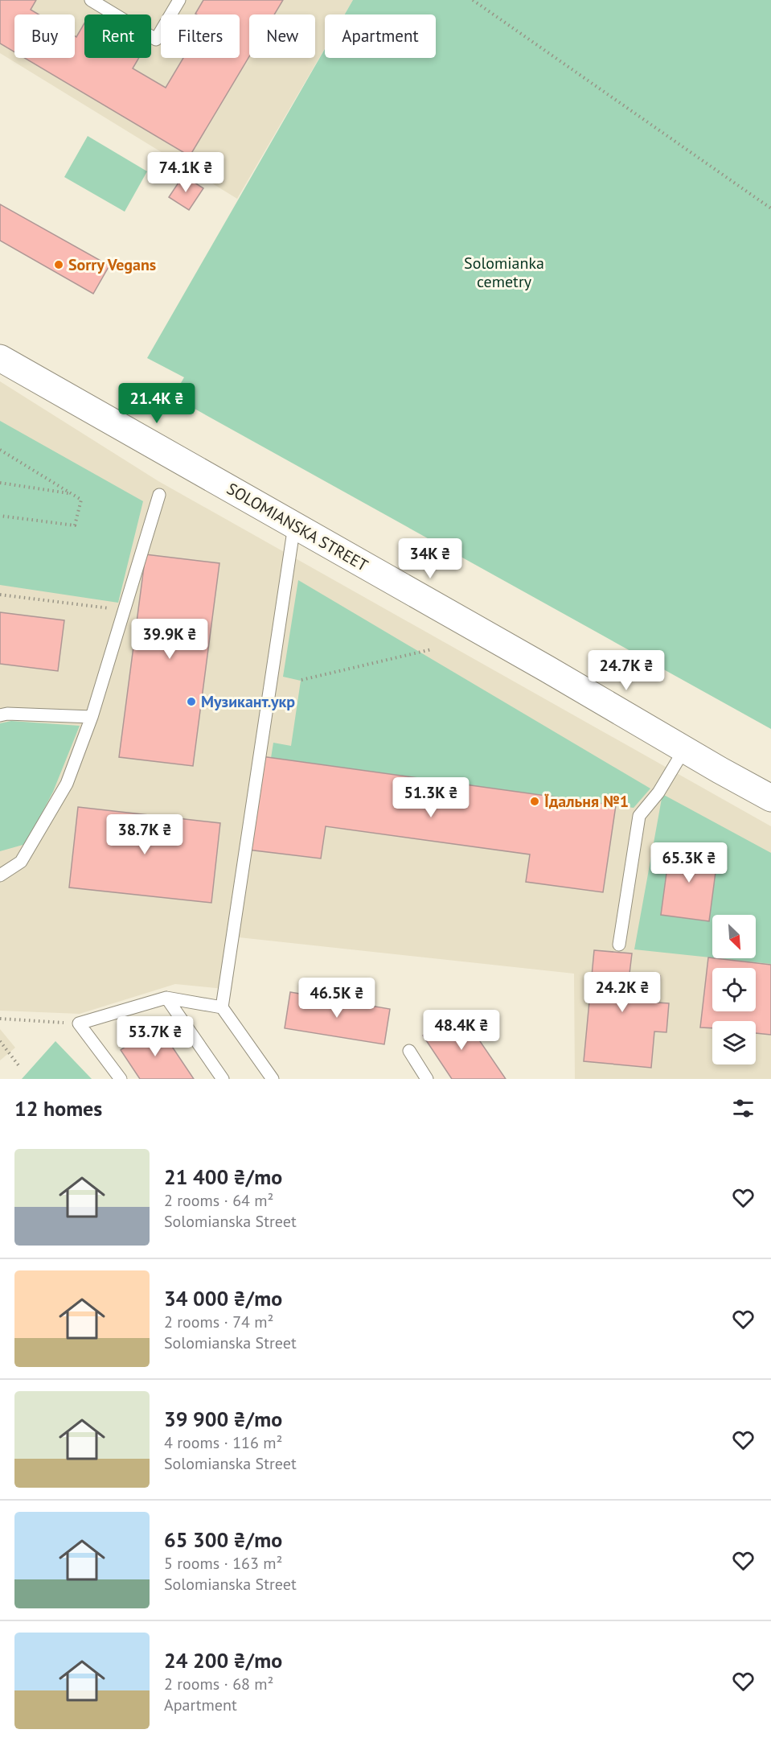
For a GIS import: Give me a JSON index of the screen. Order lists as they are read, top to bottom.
{
  "streets": {
    "main road": ["SOLOMIANSKA STREET"]
  },
  "parks": ["Solomianka cemetry"],
  "places": ["Sorry Vegans", "Музикант.укр", "Їдальня №1"],
  "north": "bottom right",
  "page": {
    "chip": [
      "Buy",
      "Rent",
      "Filters",
      "New",
      "Apartment"
    ],
    "price": [
      "74.1K ₴",
      "21.4K ₴",
      "34K ₴",
      "39.9K ₴",
      "24.7K ₴",
      "51.3K ₴",
      "38.7K ₴",
      "65.3K ₴",
      "24.2K ₴",
      "46.5K ₴",
      "48.4K ₴",
      "53.7K ₴"
    ],
    "heading": "12 homes",
    "list": [
      {
        "name": "21 400 ₴/mo",
        "note": "2 rooms · 64 m² · Solomianska Street"
      },
      {
        "name": "34 000 ₴/mo",
        "note": "2 rooms · 74 m² · Solomianska Street"
      },
      {
        "name": "39 900 ₴/mo",
        "note": "4 rooms · 116 m² · Solomianska Street"
      },
      {
        "name": "65 300 ₴/mo",
        "note": "5 rooms · 163 m² · Solomianska Street"
      },
      {
        "name": "24 200 ₴/mo",
        "note": "2 rooms · 68 m² · Apartment"
      }
    ]
  }
}
